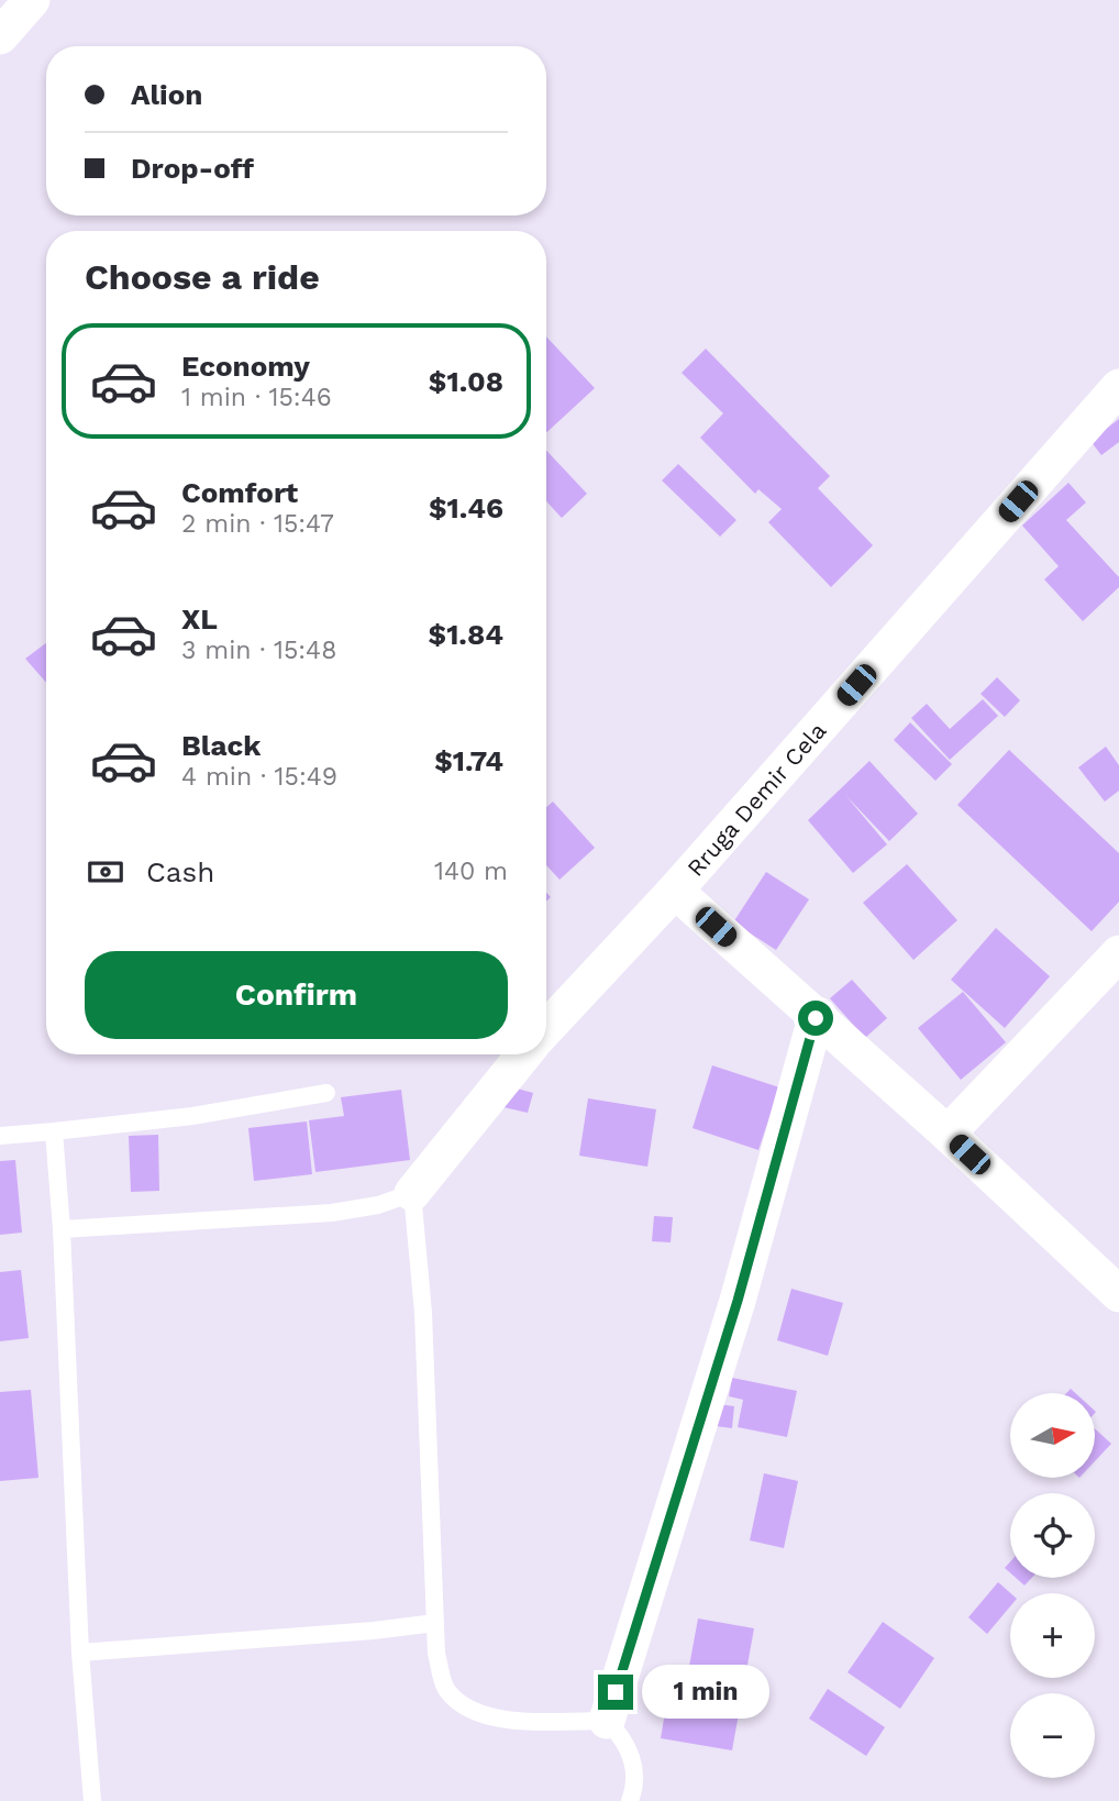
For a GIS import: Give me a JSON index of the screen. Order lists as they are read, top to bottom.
{
  "streets": {
    "street": ["Rruga Demir Cela"]
  },
  "north": "right",
  "page": {
    "banner": ["Alion", "Drop-off"],
    "heading": "Choose a ride",
    "list": [
      {
        "name": "Economy",
        "note": "1 min · 15:46",
        "value": "$1.08"
      },
      {
        "name": "Comfort",
        "note": "2 min · 15:47",
        "value": "$1.46"
      },
      {
        "name": "XL",
        "note": "3 min · 15:48",
        "value": "$1.84"
      },
      {
        "name": "Black",
        "note": "4 min · 15:49",
        "value": "$1.74"
      }
    ],
    "pay": ["Cash", "140 m"],
    "buttons": "Confirm",
    "map_buttons": ["+", "−"],
    "bubble": "1 min"
  }
}
